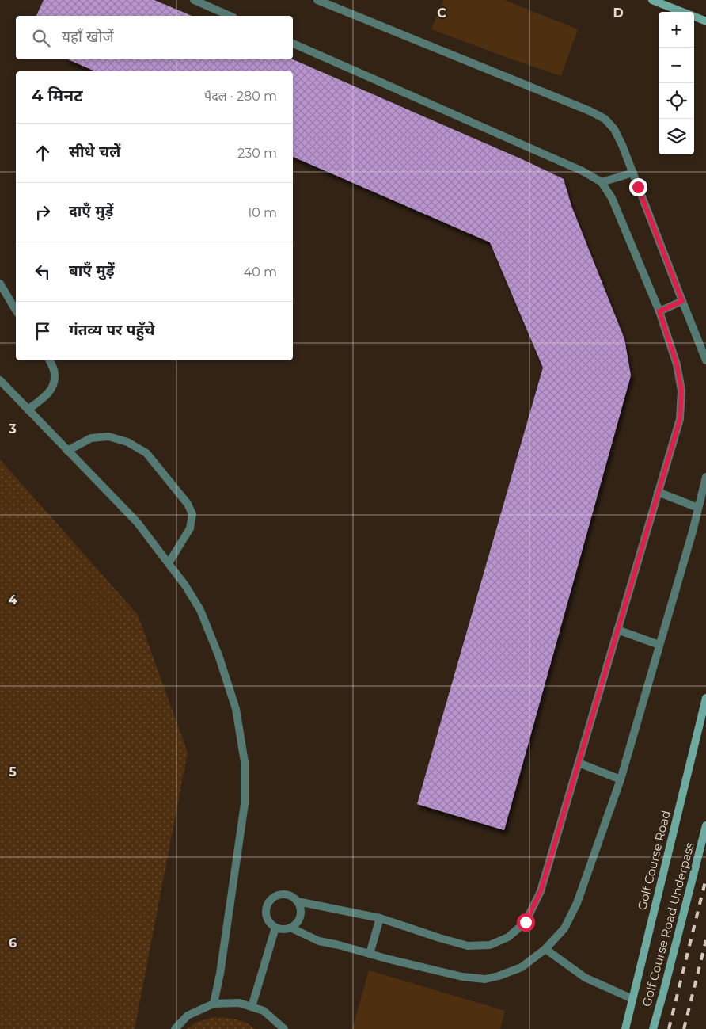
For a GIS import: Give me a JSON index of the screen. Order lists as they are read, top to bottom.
{
  "streets": {
    "street": ["Golf Course Road", "Golf Course Road Underpass"]
  },
  "page": {
    "map_buttons": ["+", "−"],
    "search": "यहाँ खोजें",
    "heading": ["4 मिनट", "पैदल · 280 m"],
    "list": [
      ["सीधे चलें", "230 m"],
      ["दाएँ मुड़ें", "10 m"],
      ["बाएँ मुड़ें", "40 m"],
      "गंतव्य पर पहुँचे"
    ]
  },
  "grid": {
    "columns": ["C", "D"],
    "rows": [
      "3",
      "4",
      "5",
      "6"
    ]
  }
}
